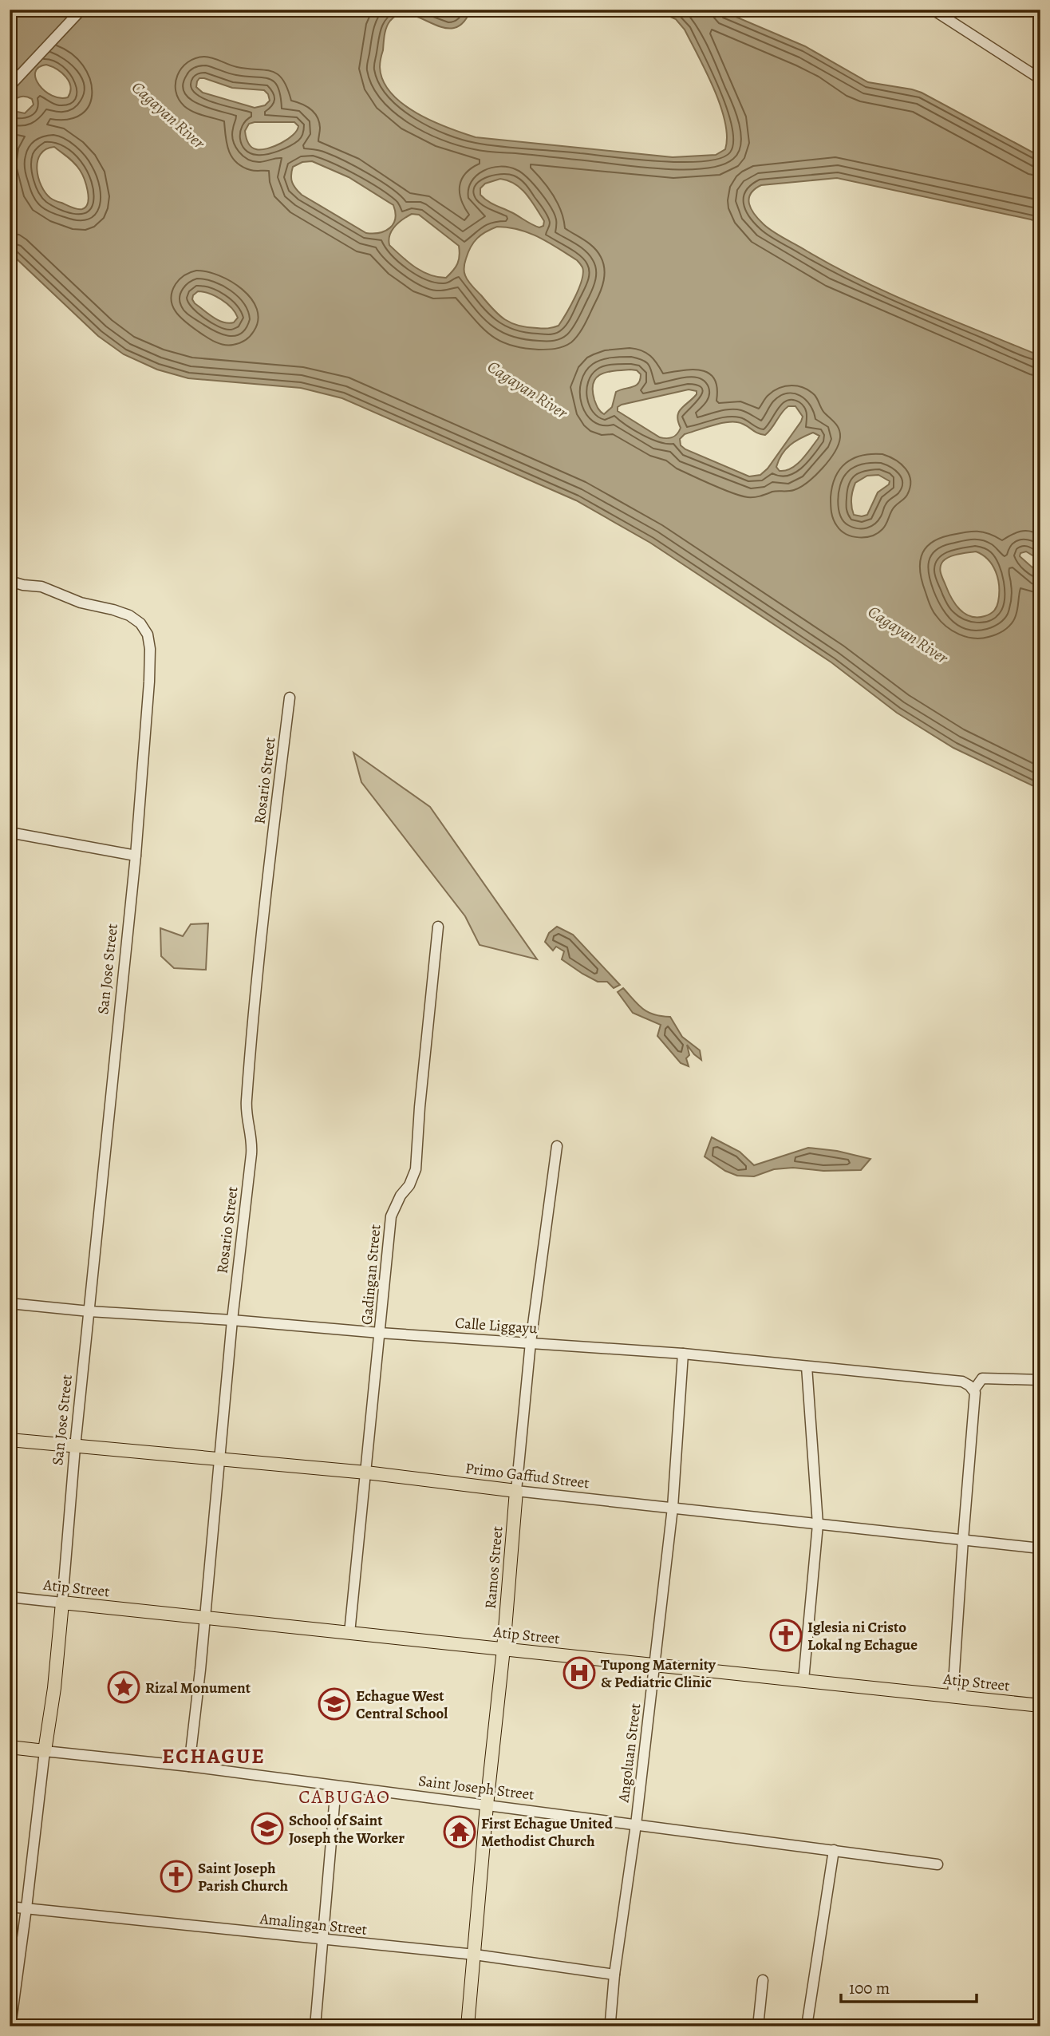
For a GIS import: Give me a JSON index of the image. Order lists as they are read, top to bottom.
{
  "streets": {
    "main road": [
      "San Jose Street",
      "Primo Gaffud Street",
      "Ramos Street",
      "Atip Street",
      "Saint Joseph Street"
    ],
    "street": [
      "Rosario Street",
      "Gadingan Street",
      "Calle Liggayu",
      "Angoluan Street",
      "Amalingan Street"
    ]
  },
  "crossings": [
    ["Rosario Street", "Calle Liggayu"],
    ["Rosario Street", "Primo Gaffud Street"],
    ["Rosario Street", "Atip Street"],
    ["Rosario Street", "Saint Joseph Street"],
    ["San Jose Street", "Calle Liggayu"],
    ["San Jose Street", "Primo Gaffud Street"],
    ["San Jose Street", "Atip Street"],
    ["San Jose Street", "Saint Joseph Street"],
    ["San Jose Street", "Amalingan Street"],
    ["Gadingan Street", "Calle Liggayu"],
    ["Gadingan Street", "Primo Gaffud Street"],
    ["Gadingan Street", "Atip Street"],
    ["Calle Liggayu", "Ramos Street"],
    ["Calle Liggayu", "Angoluan Street"],
    ["Primo Gaffud Street", "Ramos Street"],
    ["Primo Gaffud Street", "Angoluan Street"],
    ["Ramos Street", "Atip Street"],
    ["Ramos Street", "Saint Joseph Street"],
    ["Ramos Street", "Amalingan Street"],
    ["Atip Street", "Angoluan Street"],
    ["Angoluan Street", "Saint Joseph Street"],
    ["Angoluan Street", "Amalingan Street"]
  ],
  "districts": ["ECHAGUE", "CABUGAO"],
  "water": ["Cagayan River"],
  "places": {
    "church": ["Iglesia ni Cristo Lokal ng Echague", "Saint Joseph Parish Church"],
    "hospital": ["Tupong Maternity & Pediatric Clinic"],
    "place": ["Rizal Monument"],
    "school or university": ["Echague West Central School", "School of Saint Joseph the Worker"],
    "temple": ["First Echague United Methodist Church"]
  },
  "scale_bar": "100 m"
}
